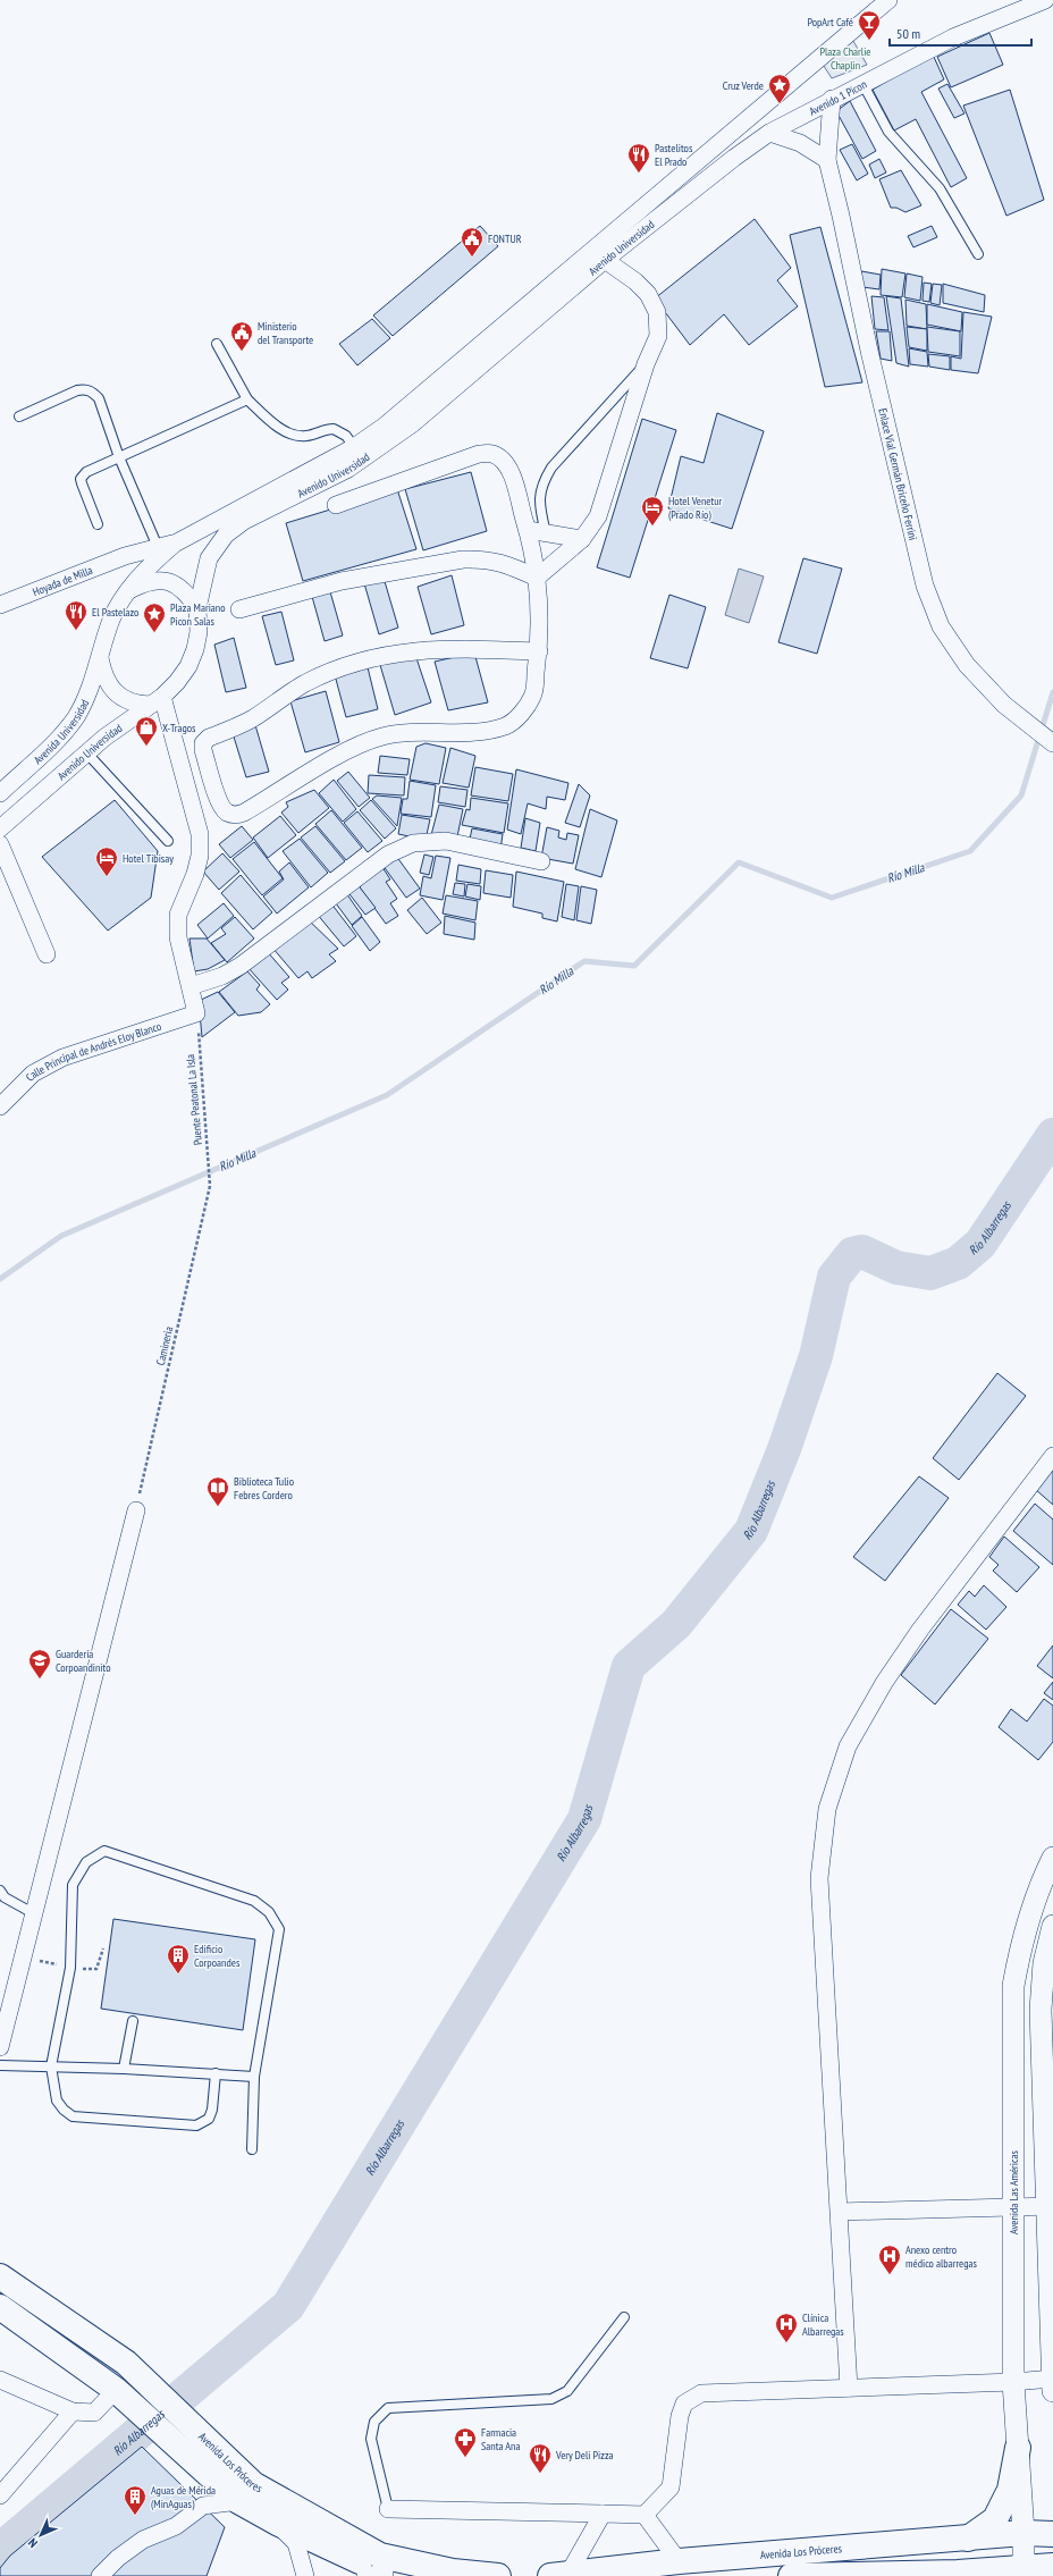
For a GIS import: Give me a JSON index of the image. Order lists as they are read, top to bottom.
{
  "streets": {
    "highway": ["Avenida Los Próceres"],
    "street": [
      "Avenido 1 Picon",
      "Avenido Universidad",
      "Enlace Vial Germán Briceño Ferrini",
      "Hoyada de Milla",
      "Avenida Universidad",
      "Calle Principal de Andrés Eloy Blanco",
      "Avenida Las Américas"
    ],
    "path": ["Puente Peatonal La Isla", "Camineria"]
  },
  "crossings": [
    ["Avenido 1 Picon", "Avenido Universidad"],
    ["Avenido Universidad", "Hoyada de Milla"],
    ["Avenido Universidad", "Avenida Universidad"],
    ["Calle Principal de Andrés Eloy Blanco", "Puente Peatonal La Isla"],
    ["Puente Peatonal La Isla", "Camineria"],
    ["Avenida Las Américas", "Avenida Los Próceres"]
  ],
  "water": ["Río Milla", "Río Albarregas"],
  "parks": ["Plaza Charlie Chaplin"],
  "places": {
    "bar": ["PopArt Café"],
    "place": ["Cruz Verde", "Plaza Mariano Picon Salas"],
    "restaurant": ["Pastelitos El Prado", "El Pastelazo", "Very Deli Pizza"],
    "public building": ["FONTUR", "Ministerio del Transporte"],
    "hotel": ["Hotel Venetur (Prado Río)", "Hotel Tibisay"],
    "shop": ["X-Tragos"],
    "library": ["Biblioteca Tulio Febres Cordero"],
    "school or university": ["Guardería Corpoandinito"],
    "building": ["Edificio Corpoandes", "Aguas de Mérida (MinAguas)"],
    "hospital": ["Anexo centro médico albarregas", "Clínica Albarregas"],
    "pharmacy": ["Farmacia Santa Ana"]
  },
  "scale_bar": "50 m",
  "north": "bottom left"
}
